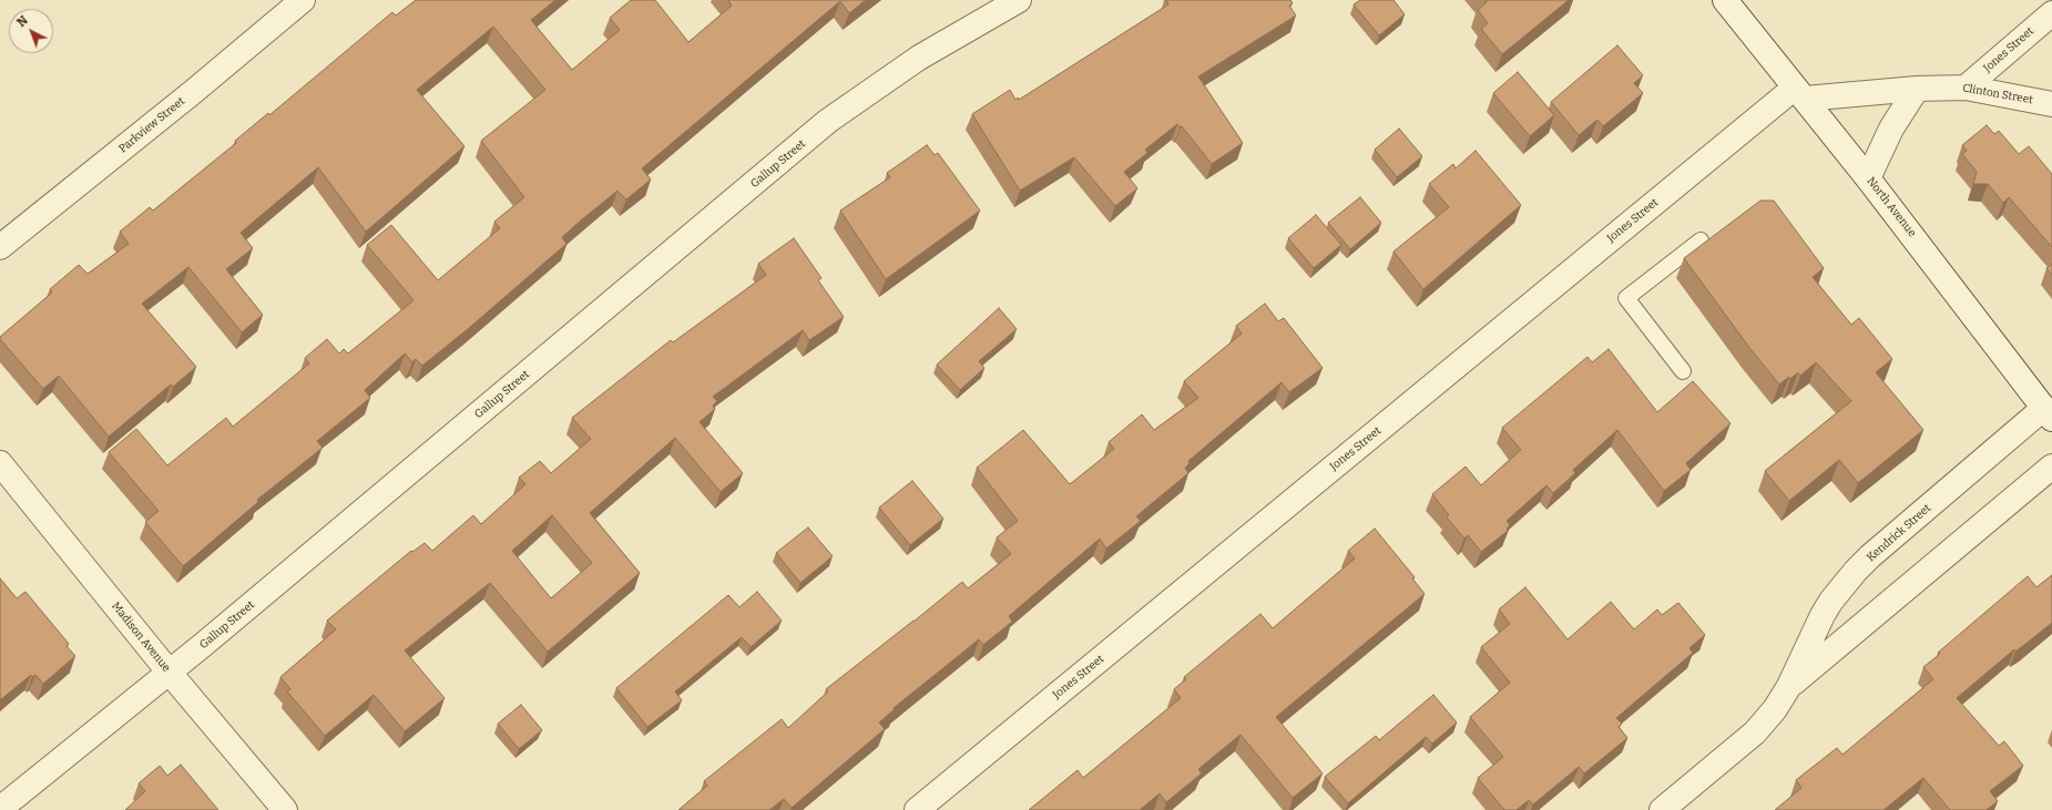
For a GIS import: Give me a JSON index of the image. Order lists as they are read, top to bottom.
{
  "streets": {
    "street": [
      "Jones Street",
      "Clinton Street",
      "Parkview Street",
      "Gallup Street",
      "North Avenue",
      "Kendrick Street",
      "Madison Avenue"
    ]
  },
  "crossings": [
    ["Jones Street", "Clinton Street"],
    ["Jones Street", "North Avenue"],
    ["Clinton Street", "North Avenue"],
    ["Gallup Street", "Madison Avenue"],
    ["North Avenue", "Kendrick Street"]
  ],
  "north": "top left"
}
